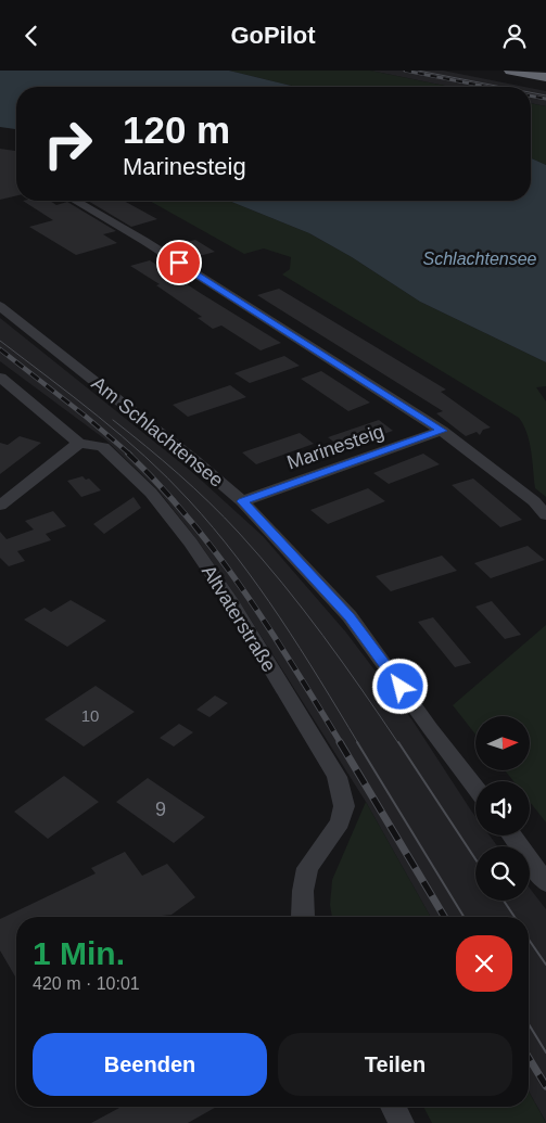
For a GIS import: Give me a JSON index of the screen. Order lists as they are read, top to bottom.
{
  "streets": {
    "street": ["Am Schlachtensee", "Marinesteig", "Altvaterstraße"]
  },
  "crossings": [
    ["Am Schlachtensee", "Marinesteig"]
  ],
  "water": ["Schlachtensee"],
  "house_numbers": ["10", "9"],
  "north": "right",
  "page": {
    "header": "GoPilot",
    "turn": ["120 m", "Marinesteig"],
    "heading": ["1 Min.", "420 m · 10:01"],
    "buttons": ["Beenden", "Teilen"]
  }
}
